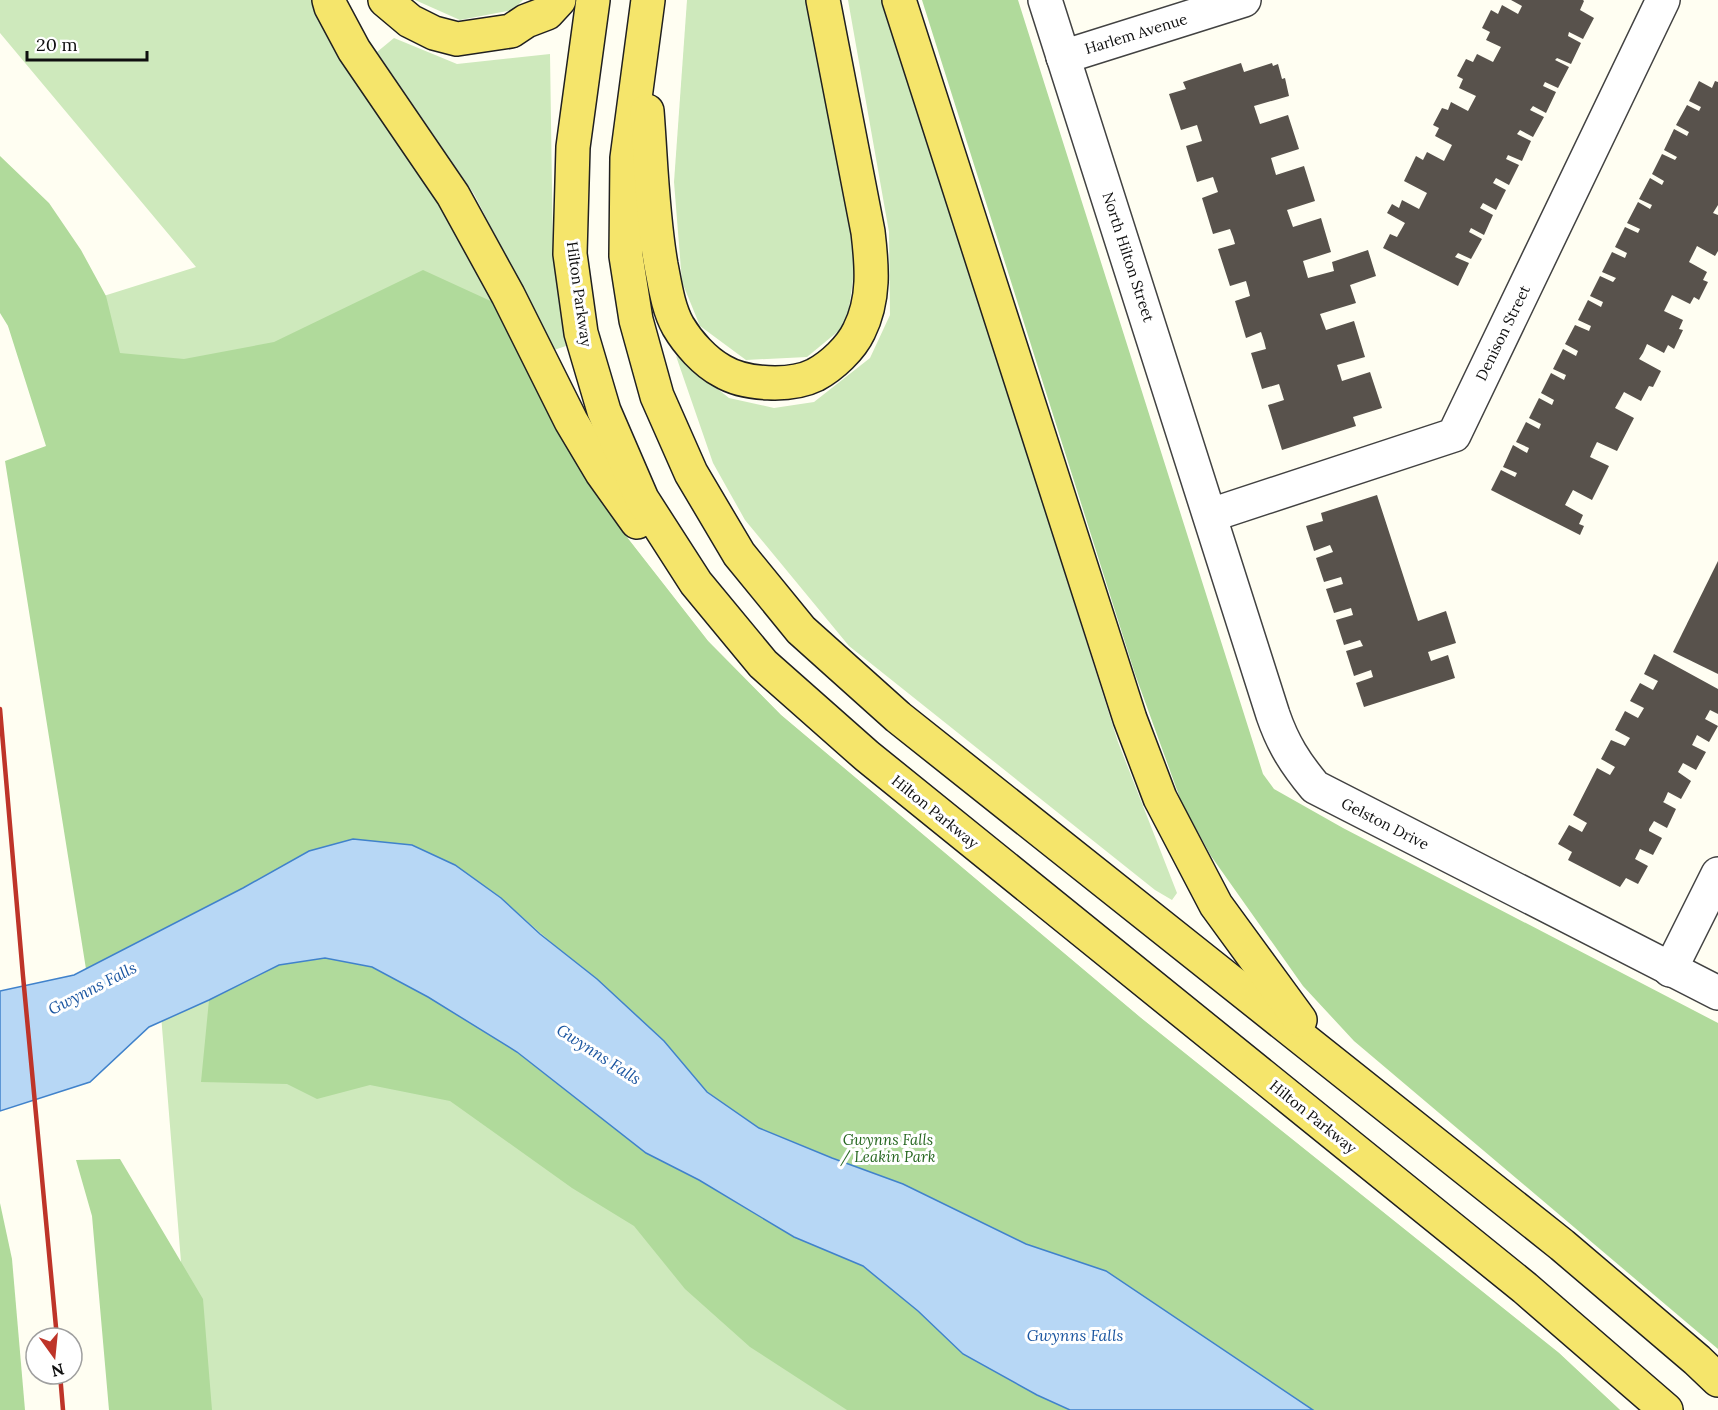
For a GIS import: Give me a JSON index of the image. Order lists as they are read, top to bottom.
{
  "streets": {
    "main road": ["Hilton Parkway"],
    "street": [
      "Harlem Avenue",
      "North Hilton Street",
      "Denison Street",
      "Gelston Drive"
    ]
  },
  "crossings": [
    ["Harlem Avenue", "North Hilton Street"],
    ["North Hilton Street", "Denison Street"],
    ["North Hilton Street", "Gelston Drive"],
    ["Denison Street", "Gelston Drive"]
  ],
  "water": ["Gwynns Falls"],
  "parks": ["Gwynns Falls / Leakin Park"],
  "scale_bar": "20 m",
  "north": "bottom"
}
